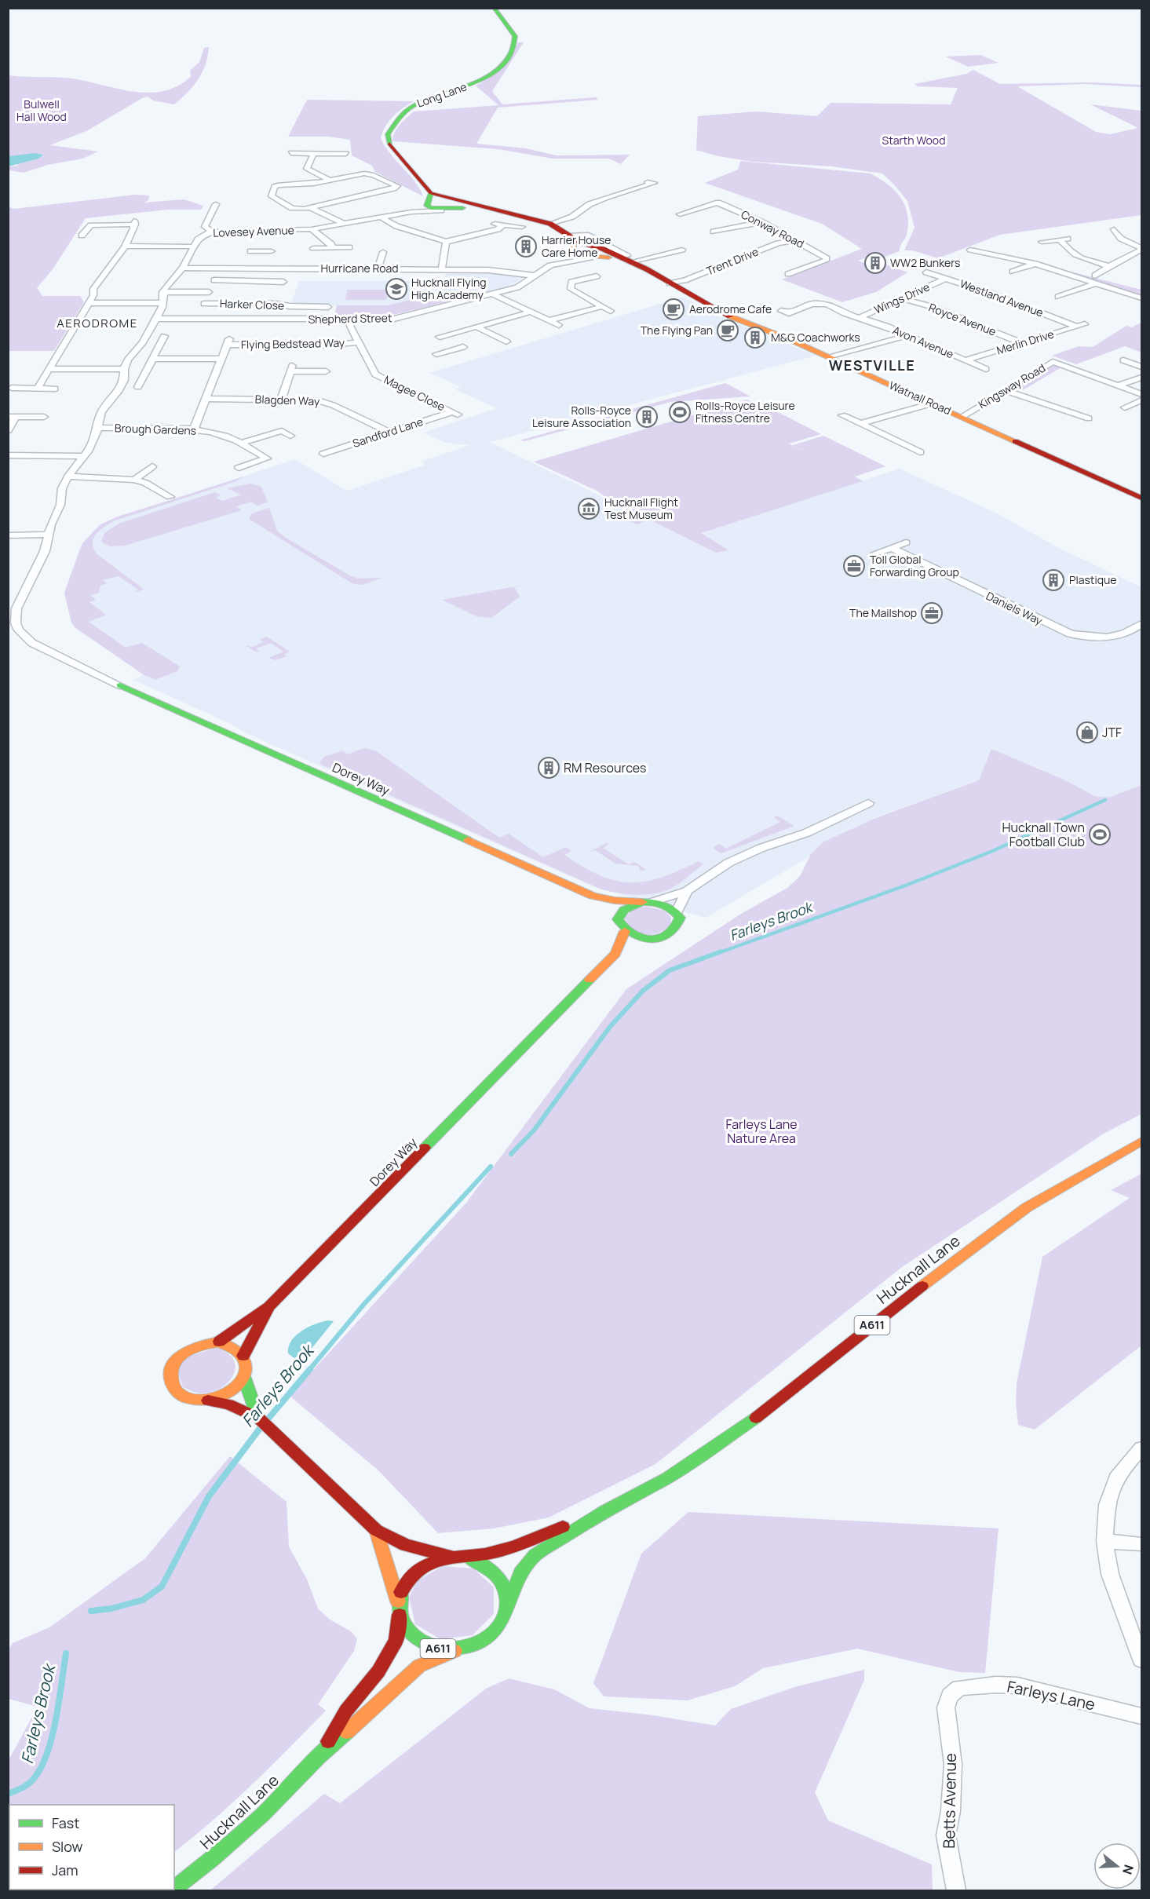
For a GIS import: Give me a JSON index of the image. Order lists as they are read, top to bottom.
{
  "streets": {
    "main road": [
      "Long Lane",
      "Watnall Road",
      "Dorey Way",
      "Hucknall Lane",
      "A611"
    ],
    "street": [
      "Conway Road",
      "Lovesey Avenue",
      "Trent Drive",
      "Hurricane Road",
      "Wings Drive",
      "Westland Avenue",
      "Harker Close",
      "Shepherd Street",
      "Royce Avenue",
      "Avon Avenue",
      "Merlin Drive",
      "Flying Bedstead Way",
      "Kingsway Road",
      "Magee Close",
      "Blagden Way",
      "Brough Gardens",
      "Sandford Lane",
      "Daniels Way",
      "Farleys Lane",
      "Betts Avenue"
    ]
  },
  "crossings": [
    ["Long Lane", "Lovesey Avenue"],
    ["Long Lane", "Watnall Road"],
    ["Conway Road", "Trent Drive"],
    ["Lovesey Avenue", "Hurricane Road"],
    ["Lovesey Avenue", "Harker Close"],
    ["Lovesey Avenue", "Watnall Road"],
    ["Trent Drive", "Watnall Road"],
    ["Hurricane Road", "Shepherd Street"],
    ["Wings Drive", "Westland Avenue"],
    ["Wings Drive", "Royce Avenue"],
    ["Wings Drive", "Avon Avenue"],
    ["Westland Avenue", "Merlin Drive"],
    ["Shepherd Street", "Magee Close"],
    ["Shepherd Street", "Watnall Road"],
    ["Royce Avenue", "Merlin Drive"],
    ["Avon Avenue", "Merlin Drive"],
    ["Flying Bedstead Way", "Magee Close"],
    ["Flying Bedstead Way", "Blagden Way"],
    ["Flying Bedstead Way", "Brough Gardens"],
    ["Kingsway Road", "Watnall Road"],
    ["Magee Close", "Sandford Lane"],
    ["Blagden Way", "Sandford Lane"],
    ["Farleys Lane", "Betts Avenue"]
  ],
  "districts": ["AERODROME", "WESTVILLE"],
  "water": ["Farleys Brook"],
  "parks": ["Bulwell Hall Wood", "Starth Wood", "Farleys Lane Nature Area"],
  "places": {
    "building": [
      "Harrier House Care Home",
      "WW2 Bunkers",
      "M&G Coachworks",
      "Rolls-Royce Leisure Association",
      "Plastique",
      "RM Resources"
    ],
    "school or university": ["Hucknall Flying High Academy"],
    "cafe": ["Aerodrome Cafe", "The Flying Pan"],
    "sports": ["Rolls-Royce Leisure Fitness Centre", "Hucknall Town Football Club"],
    "museum": ["Hucknall Flight Test Museum"],
    "office": ["Toll Global Forwarding Group", "The Mailshop"],
    "shop": ["JTF"]
  },
  "legend": ["Fast", "Slow", "Jam"],
  "north": "right"
}
